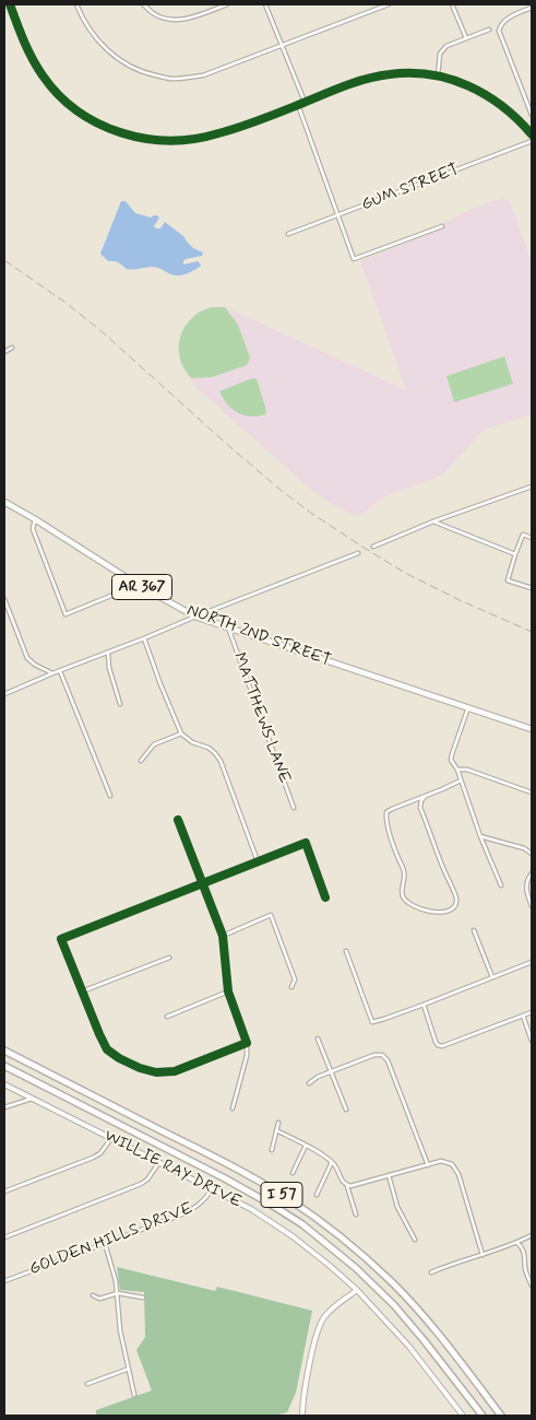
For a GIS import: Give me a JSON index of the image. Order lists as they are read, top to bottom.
{
  "streets": {
    "highway": ["I 57"],
    "main road": ["AR 367", "NORTH 2ND STREET"],
    "street": [
      "GUM STREET",
      "MATTHEWS LANE",
      "WILLIE RAY DRIVE",
      "GOLDEN HILLS DRIVE"
    ]
  },
  "crossings": [
    ["NORTH 2ND STREET", "MATTHEWS LANE"],
    ["WILLIE RAY DRIVE", "GOLDEN HILLS DRIVE"]
  ]
}
